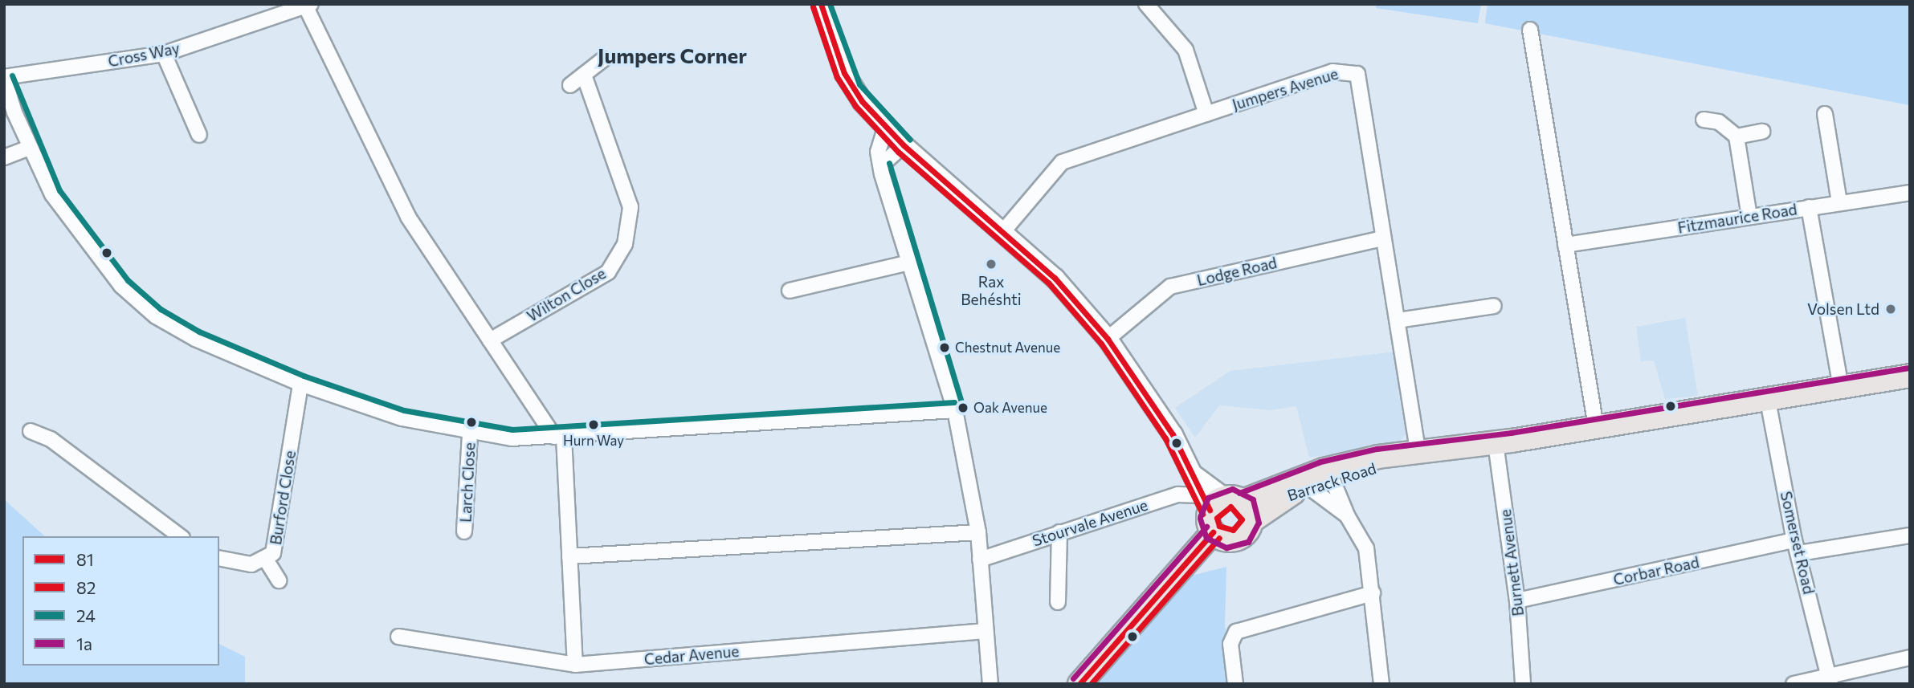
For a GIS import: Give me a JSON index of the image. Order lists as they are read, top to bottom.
{
  "streets": {
    "main road": ["Barrack Road"],
    "street": [
      "Cross Way",
      "Jumpers Avenue",
      "Fitzmaurice Road",
      "Lodge Road",
      "Wilton Close",
      "Larch Close",
      "Burford Close",
      "Stourvale Avenue",
      "Somerset Road",
      "Burnett Avenue",
      "Corbar Road",
      "Cedar Avenue"
    ]
  },
  "crossings": [
    ["Jumpers Avenue", "Lodge Road"],
    ["Jumpers Avenue", "Barrack Road"],
    ["Barrack Road", "Stourvale Avenue"],
    ["Barrack Road", "Somerset Road"],
    ["Barrack Road", "Burnett Avenue"],
    ["Somerset Road", "Corbar Road"],
    ["Burnett Avenue", "Corbar Road"]
  ],
  "districts": ["Jumpers Corner"],
  "places": [
    "Rax Behéshti",
    "Volsen Ltd",
    "Chestnut Avenue",
    "Oak Avenue",
    "Hurn Way"
  ],
  "lines": [
    "transit line 81",
    "transit line 24",
    "transit line 82",
    "transit line 1a"
  ],
  "legend": [
    "81",
    "82",
    "24",
    "1a"
  ]
}
